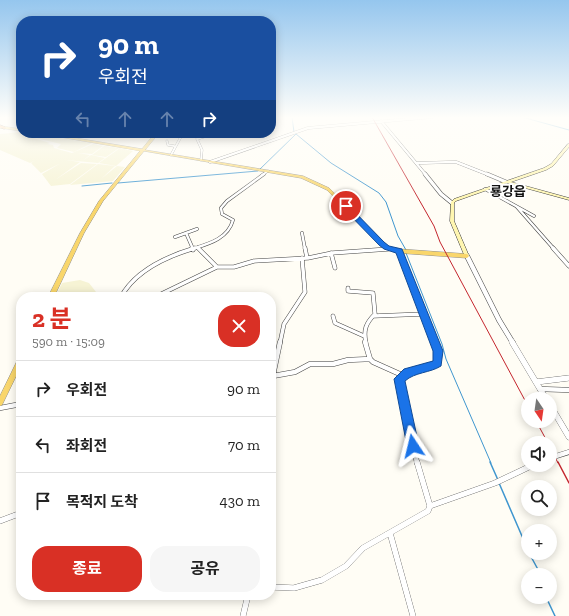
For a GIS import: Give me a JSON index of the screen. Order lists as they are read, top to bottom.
{
  "districts": ["룡강읍"],
  "north": "bottom",
  "page": {
    "turn": ["90 m", "우회전"],
    "heading": ["2 분", "590 m · 15:09"],
    "list": [
      {
        "name": "우회전",
        "value": "90 m"
      },
      {
        "name": "좌회전",
        "value": "70 m"
      },
      {
        "name": "목적지 도착",
        "value": "430 m"
      }
    ],
    "map_buttons": ["+", "−"],
    "buttons": ["종료", "공유"]
  }
}
